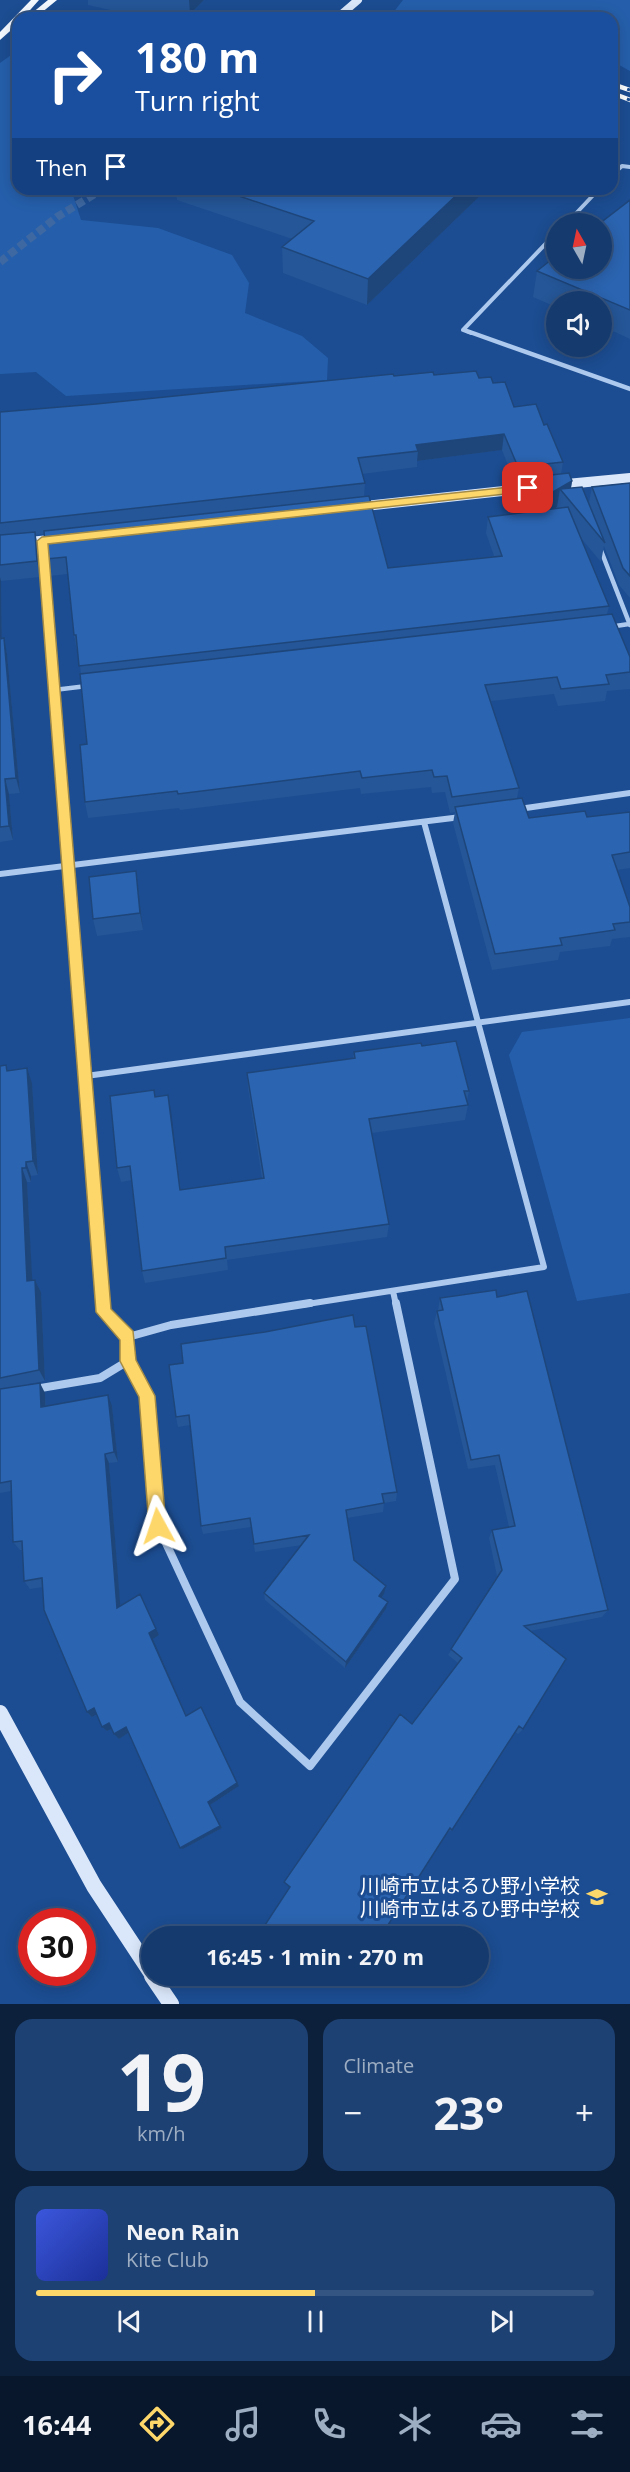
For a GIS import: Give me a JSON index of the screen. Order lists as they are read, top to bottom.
{
  "places": {
    "school or university": ["川崎市立はるひ野小学校 川崎市立はるひ野中学校"]
  },
  "north": "top",
  "page": {
    "turn": ["180 m", "Turn right"],
    "then": "Then",
    "limit": "30",
    "trip": "16:45 · 1 min · 270 m",
    "tile": [
      ["19", "km/h"],
      "Climate"
    ],
    "heat": ["−", "23°", "+"],
    "song": ["Neon Rain", "Kite Club"],
    "tabs": "16:44"
  }
}
